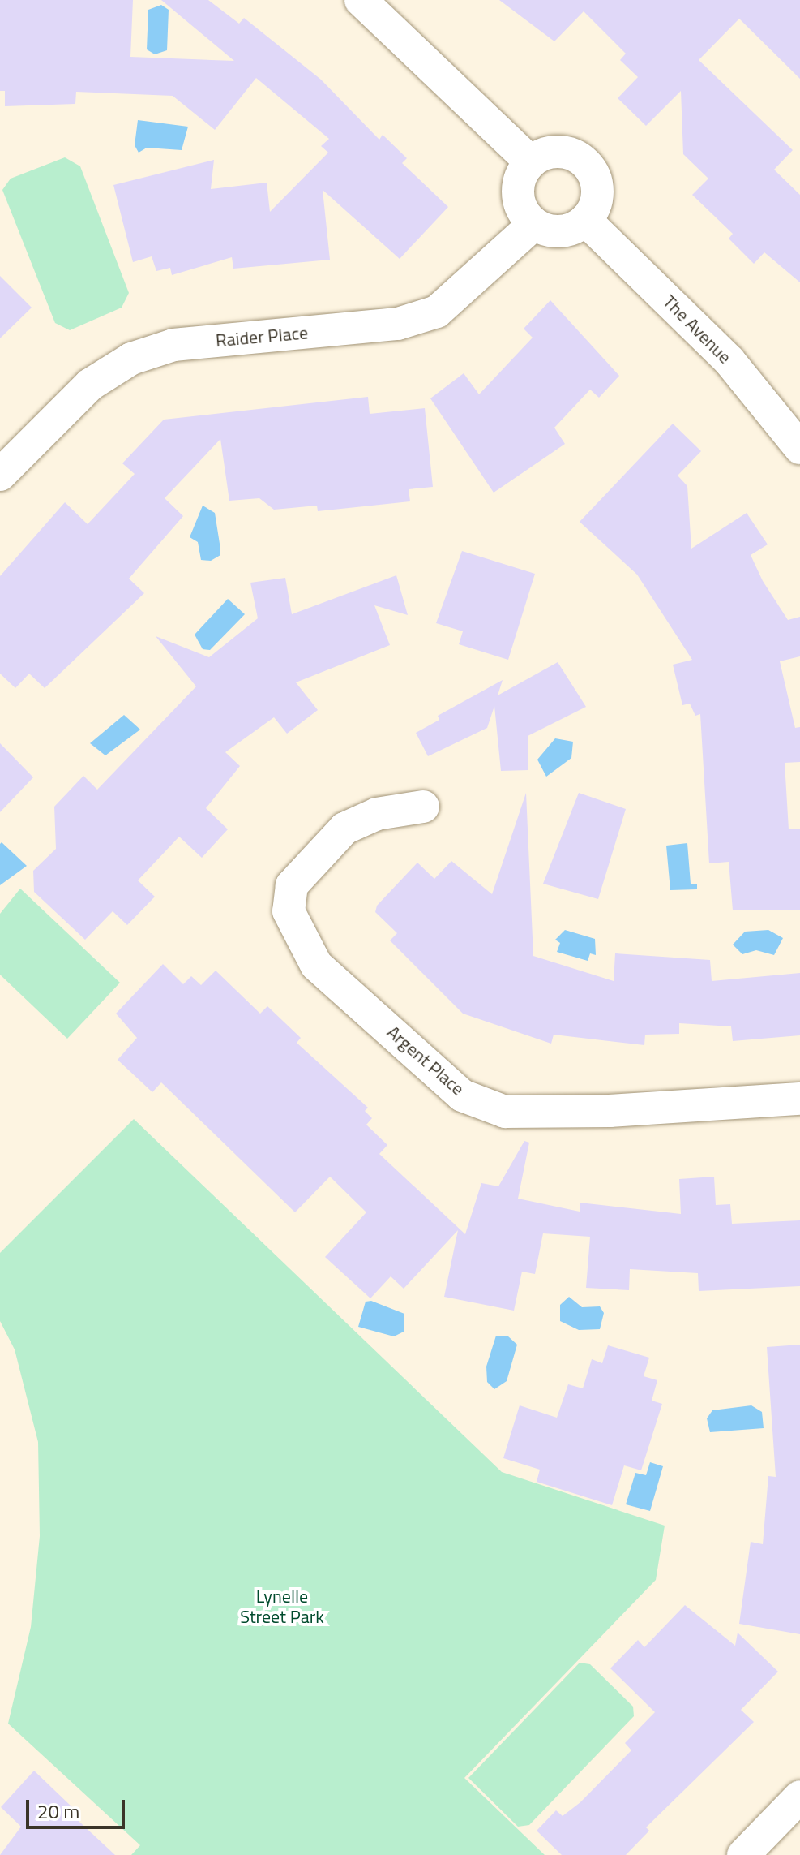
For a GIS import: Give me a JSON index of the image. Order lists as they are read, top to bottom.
{
  "streets": {
    "street": ["The Avenue", "Raider Place", "Argent Place"]
  },
  "crossings": [
    ["The Avenue", "Raider Place"]
  ],
  "parks": ["Lynelle Street Park"],
  "scale_bar": "20 m"
}
